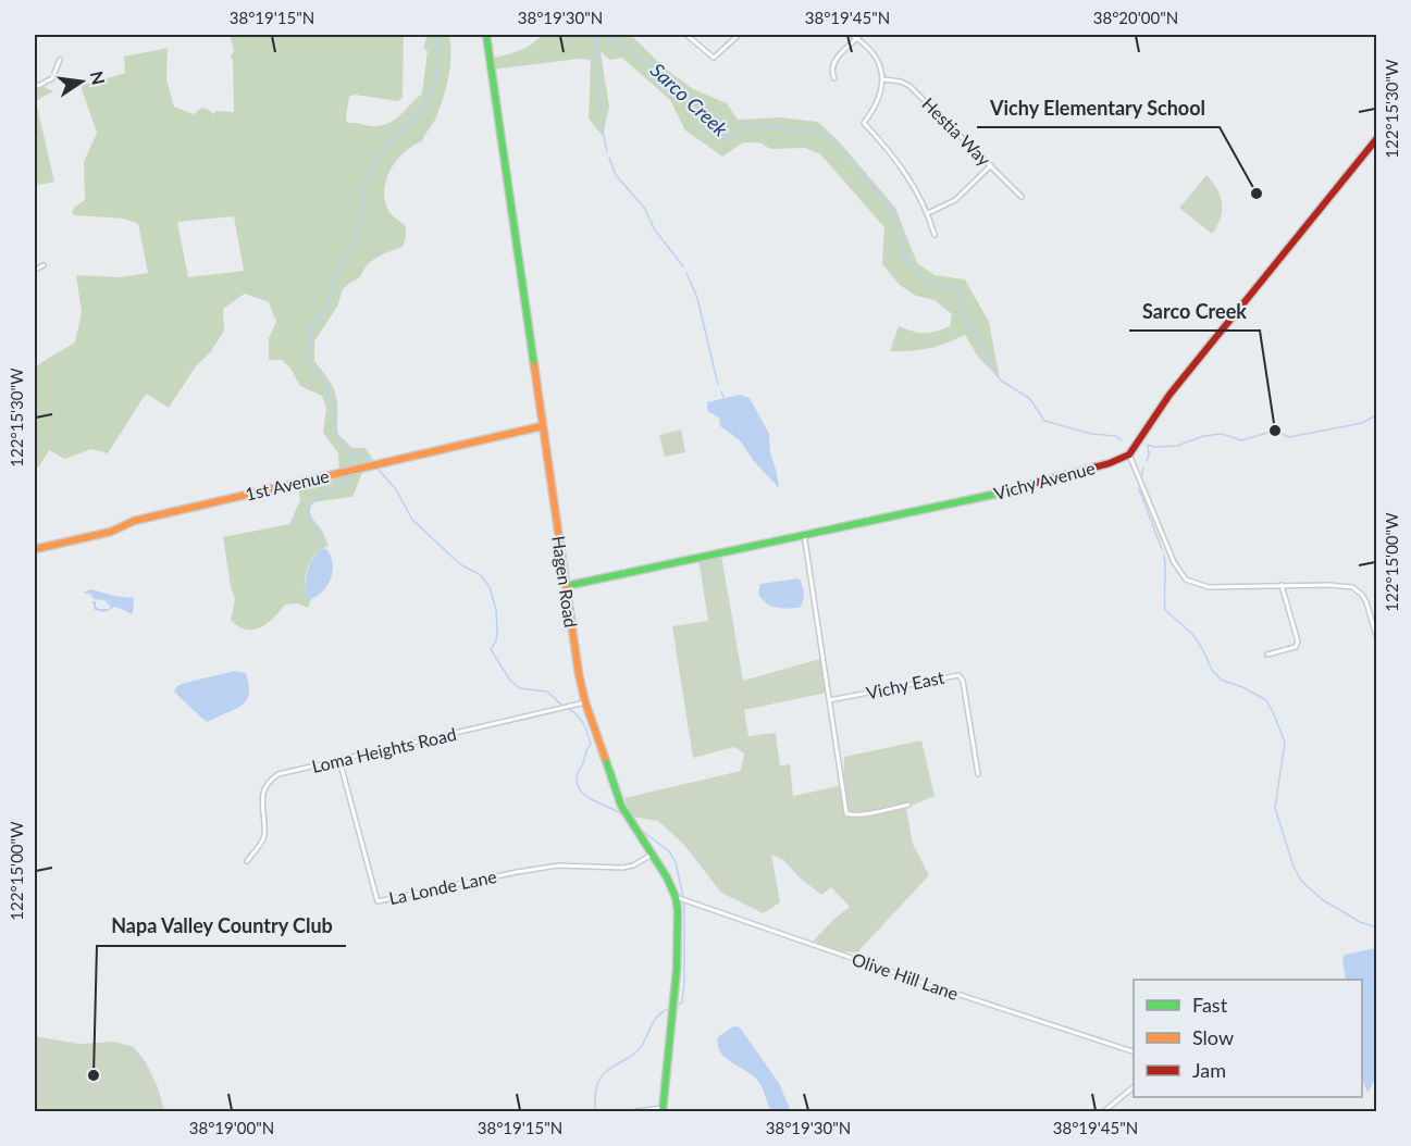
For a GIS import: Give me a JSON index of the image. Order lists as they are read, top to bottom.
{
  "streets": {
    "street": [
      "Hestia Way",
      "Vichy Avenue",
      "1st Avenue",
      "Hagen Road",
      "Vichy East",
      "Loma Heights Road",
      "La Londe Lane",
      "Olive Hill Lane"
    ]
  },
  "crossings": [
    ["Vichy Avenue", "Hagen Road"],
    ["1st Avenue", "Hagen Road"],
    ["Hagen Road", "Loma Heights Road"],
    ["Hagen Road", "La Londe Lane"],
    ["Hagen Road", "Olive Hill Lane"],
    ["Loma Heights Road", "La Londe Lane"]
  ],
  "water": ["Sarco Creek"],
  "places": ["Vichy Elementary School", "Sarco Creek", "Napa Valley Country Club"],
  "legend": ["Fast", "Slow", "Jam"],
  "north": "right",
  "coordinates": [
    "38°19'15\"N",
    "38°19'30\"N",
    "38°19'45\"N",
    "38°20'00\"N",
    "122°15'30\"W",
    "122°15'00\"W",
    "38°19'00\"N"
  ]
}
